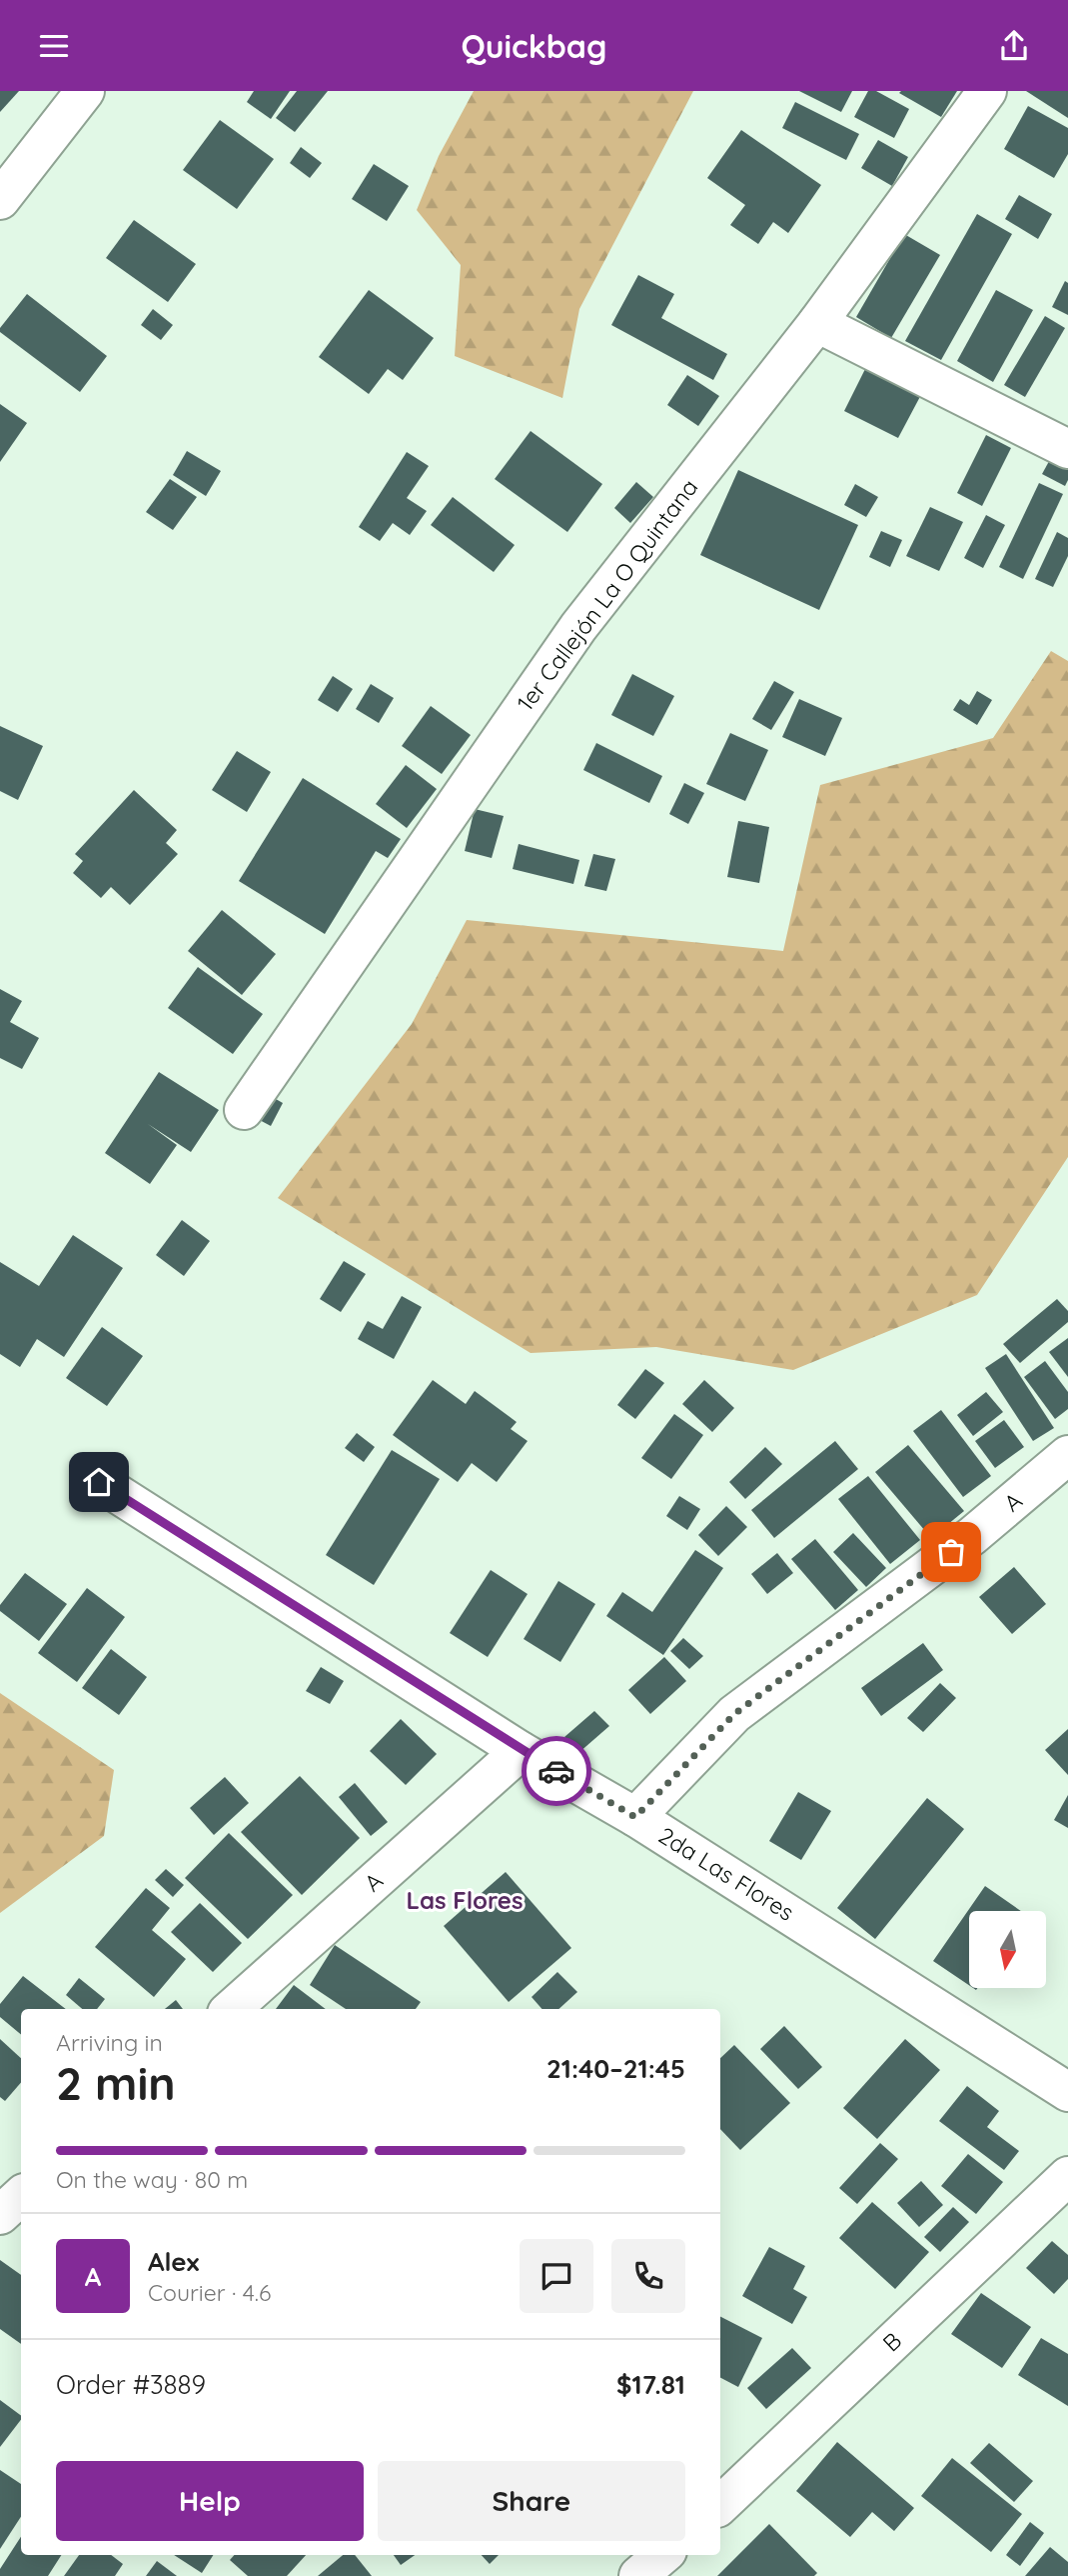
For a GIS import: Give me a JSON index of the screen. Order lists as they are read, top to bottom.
{
  "streets": {
    "street": [
      "1er Callejón La O Quintana",
      "A",
      "2da Las Flores",
      "B"
    ]
  },
  "crossings": [
    ["A", "2da Las Flores"]
  ],
  "districts": ["Las Flores"],
  "north": "bottom",
  "page": {
    "header": "Quickbag",
    "heading": ["2 min", "Arriving in", "21:40–21:45"],
    "panel": [
      "Alex",
      "Courier · 4.6",
      "Order #3889",
      "$17.81"
    ],
    "bar": "On the way · 80 m",
    "round": "A",
    "buttons": ["Help", "Share"]
  }
}
